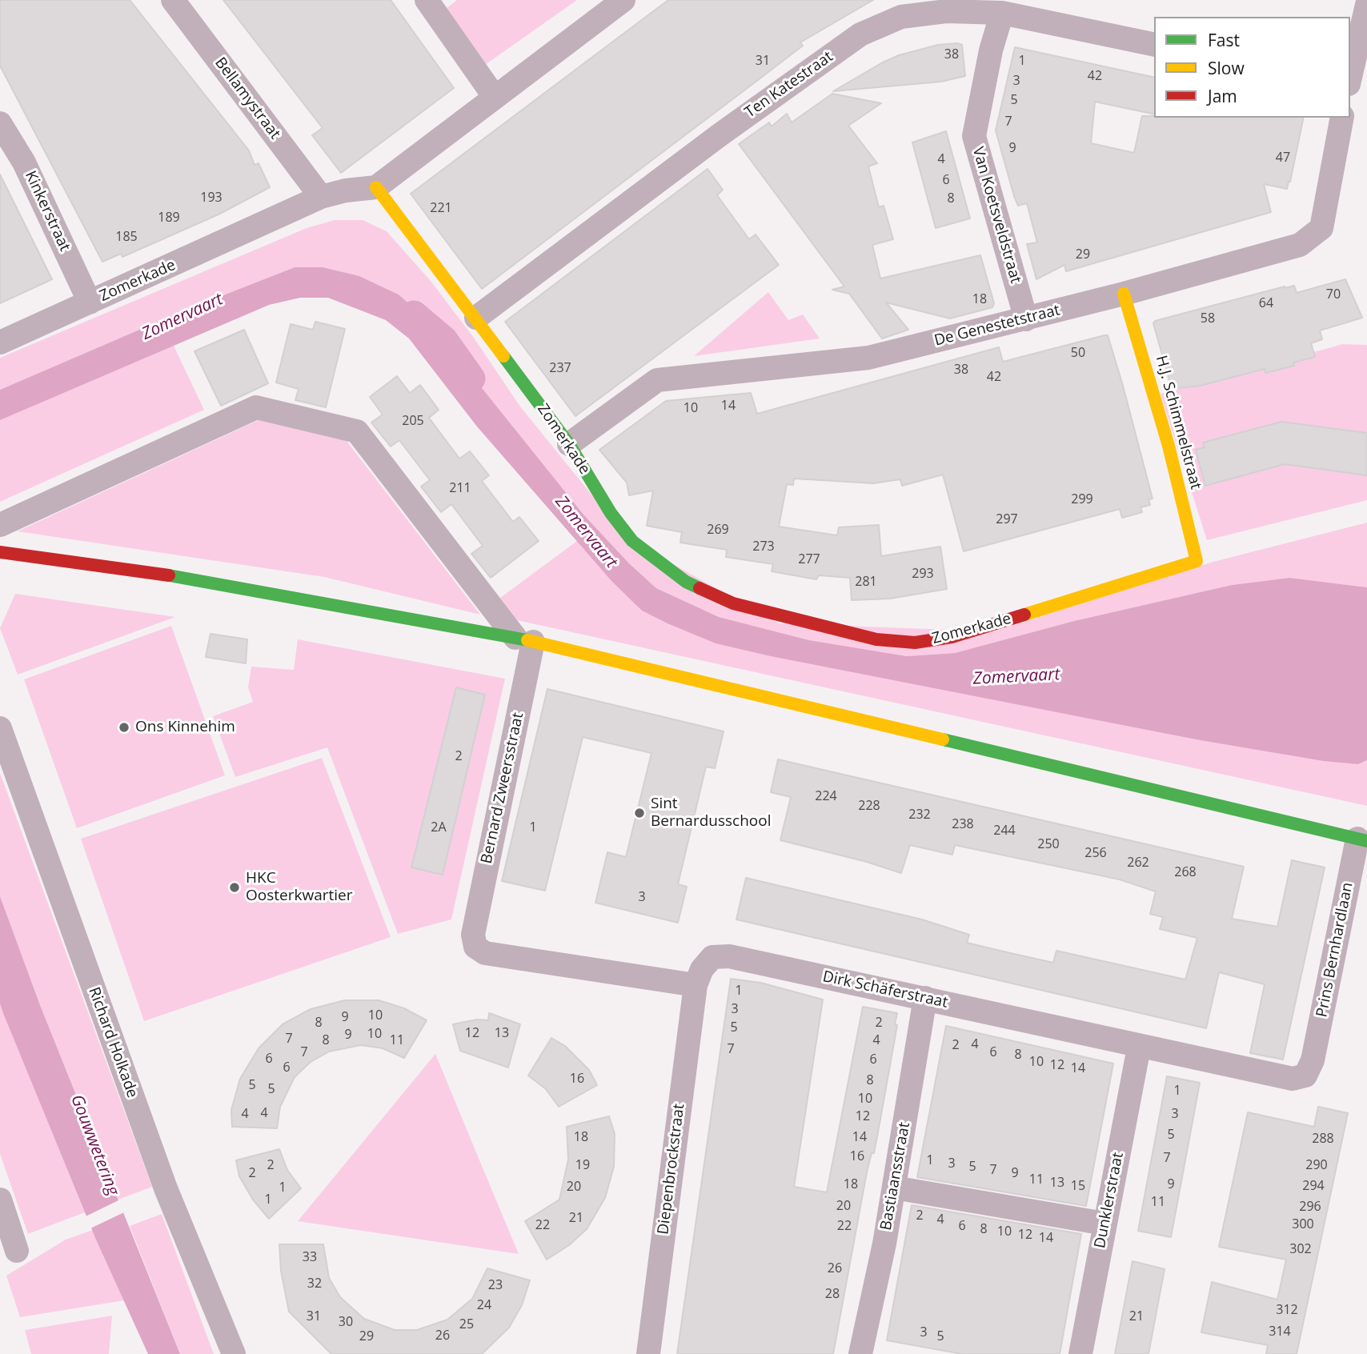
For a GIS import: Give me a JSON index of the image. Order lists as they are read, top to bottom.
{
  "streets": {
    "street": [
      "Ten Katestraat",
      "Bellamystraat",
      "Kinkerstraat",
      "Van Koetsveldstraat",
      "Zomerkade",
      "De Genestetstraat",
      "H.J. Schimmelstraat",
      "Bernard Zweersstraat",
      "Prins Bernhardlaan",
      "Dirk Schäferstraat",
      "Richard Holkade",
      "Diepenbrockstraat",
      "Bastiaansstraat",
      "Dunklerstraat"
    ]
  },
  "crossings": [
    ["Ten Katestraat", "Van Koetsveldstraat"],
    ["Ten Katestraat", "Zomerkade"],
    ["Bellamystraat", "Zomerkade"],
    ["Kinkerstraat", "Zomerkade"],
    ["Van Koetsveldstraat", "De Genestetstraat"],
    ["Zomerkade", "De Genestetstraat"],
    ["Zomerkade", "H.J. Schimmelstraat"],
    ["De Genestetstraat", "H.J. Schimmelstraat"],
    ["Bernard Zweersstraat", "Dirk Schäferstraat"],
    ["Bernard Zweersstraat", "Diepenbrockstraat"],
    ["Prins Bernhardlaan", "Dirk Schäferstraat"],
    ["Dirk Schäferstraat", "Diepenbrockstraat"],
    ["Dirk Schäferstraat", "Bastiaansstraat"],
    ["Dirk Schäferstraat", "Dunklerstraat"]
  ],
  "water": ["Zomervaart", "Gouwwetering"],
  "places": ["Ons Kinnehim", "Sint Bernardusschool", "HKC Oosterkwartier"],
  "house_numbers": [
    "38",
    "31",
    "1",
    "42",
    "3",
    "5",
    "7",
    "9",
    "47",
    "4",
    "6",
    "193",
    "8",
    "221",
    "189",
    "185",
    "29",
    "70",
    "18",
    "64",
    "58",
    "50",
    "237",
    "38",
    "42",
    "14",
    "10",
    "205",
    "211",
    "299",
    "297",
    "269",
    "273",
    "277",
    "293",
    "281",
    "2",
    "224",
    "228",
    "232",
    "238",
    "2A",
    "1",
    "244",
    "250",
    "256",
    "262",
    "268",
    "3",
    "1",
    "3",
    "10",
    "9",
    "8",
    "2",
    "5",
    "12",
    "13",
    "10",
    "9",
    "7",
    "8",
    "11",
    "4",
    "4",
    "2",
    "7",
    "7",
    "6",
    "8",
    "6",
    "6",
    "10",
    "12",
    "6",
    "14",
    "16",
    "8",
    "5",
    "5",
    "1",
    "10",
    "4",
    "4",
    "3",
    "12",
    "5",
    "18",
    "14",
    "288",
    "16",
    "7",
    "1",
    "3",
    "2",
    "19",
    "290",
    "5",
    "7",
    "2",
    "9",
    "11",
    "13",
    "18",
    "9",
    "15",
    "294",
    "20",
    "1",
    "1",
    "11",
    "20",
    "296",
    "2",
    "21",
    "4",
    "300",
    "22",
    "22",
    "6",
    "8",
    "10",
    "12",
    "14",
    "302",
    "33",
    "26",
    "32",
    "23",
    "28",
    "24",
    "312",
    "31",
    "21",
    "30",
    "25",
    "314",
    "3",
    "26",
    "29",
    "5"
  ],
  "legend": ["Fast", "Slow", "Jam"]
}
